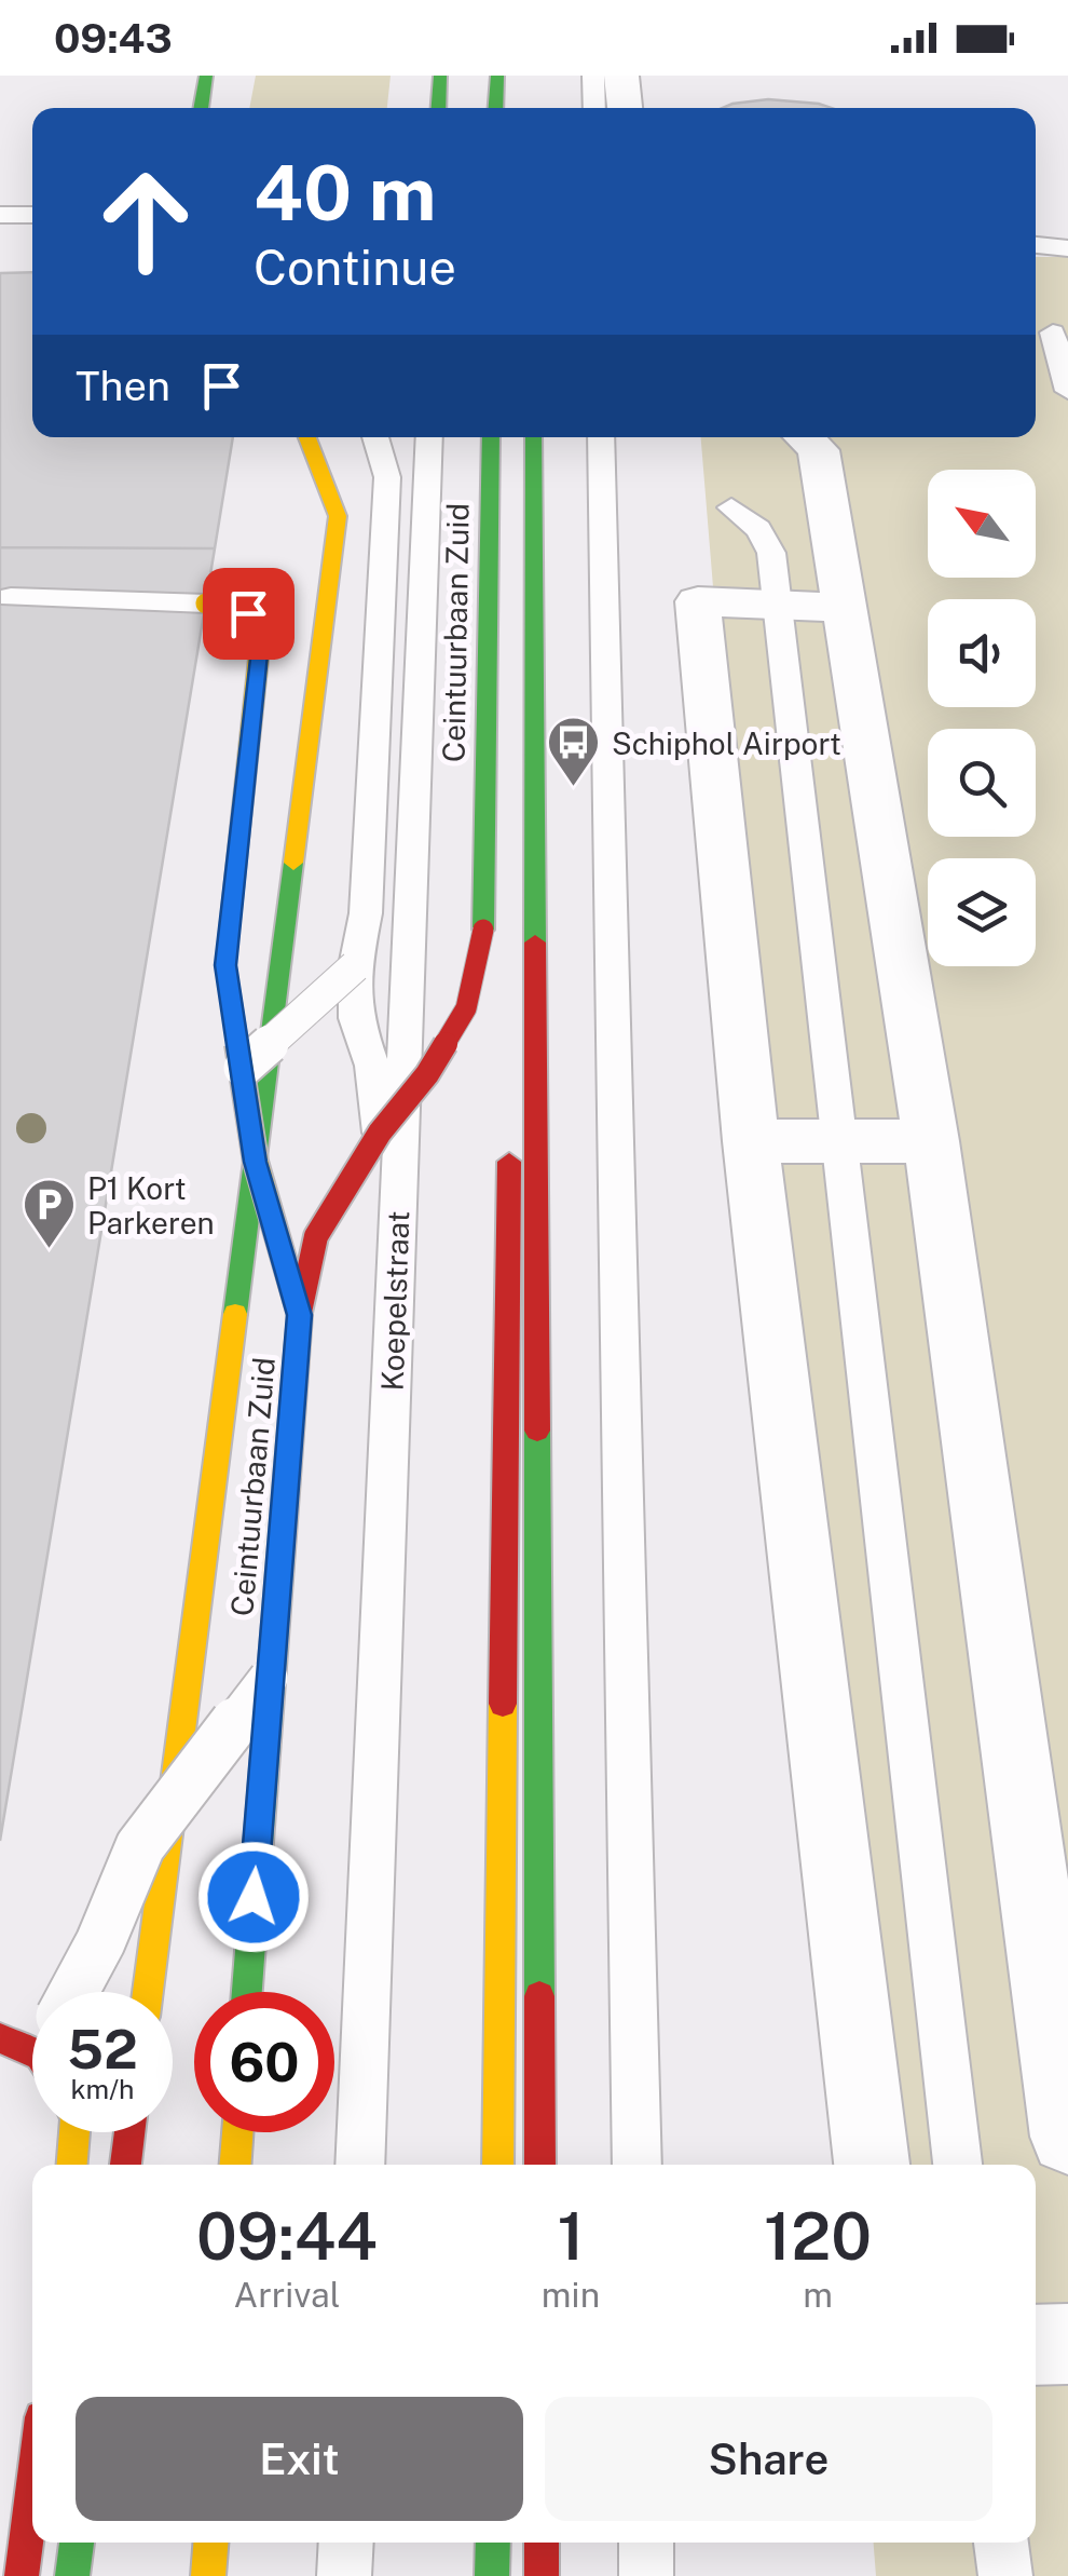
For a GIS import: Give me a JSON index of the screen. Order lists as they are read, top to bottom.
{
  "streets": {
    "main road": ["Ceintuurbaan Zuid"],
    "lane": ["Koepelstraat"]
  },
  "places": {
    "bus stop": ["Schiphol Airport"],
    "parking": ["P1 Kort Parkeren"]
  },
  "north": "top left",
  "page": {
    "status": "09:43",
    "turn": ["40 m", "Continue"],
    "then": "Then",
    "speed": "52 km/h",
    "limit": "60",
    "eta": [
      "09:44",
      "Arrival",
      "1",
      "min",
      "120",
      "m"
    ],
    "buttons": ["Exit", "Share"]
  }
}
